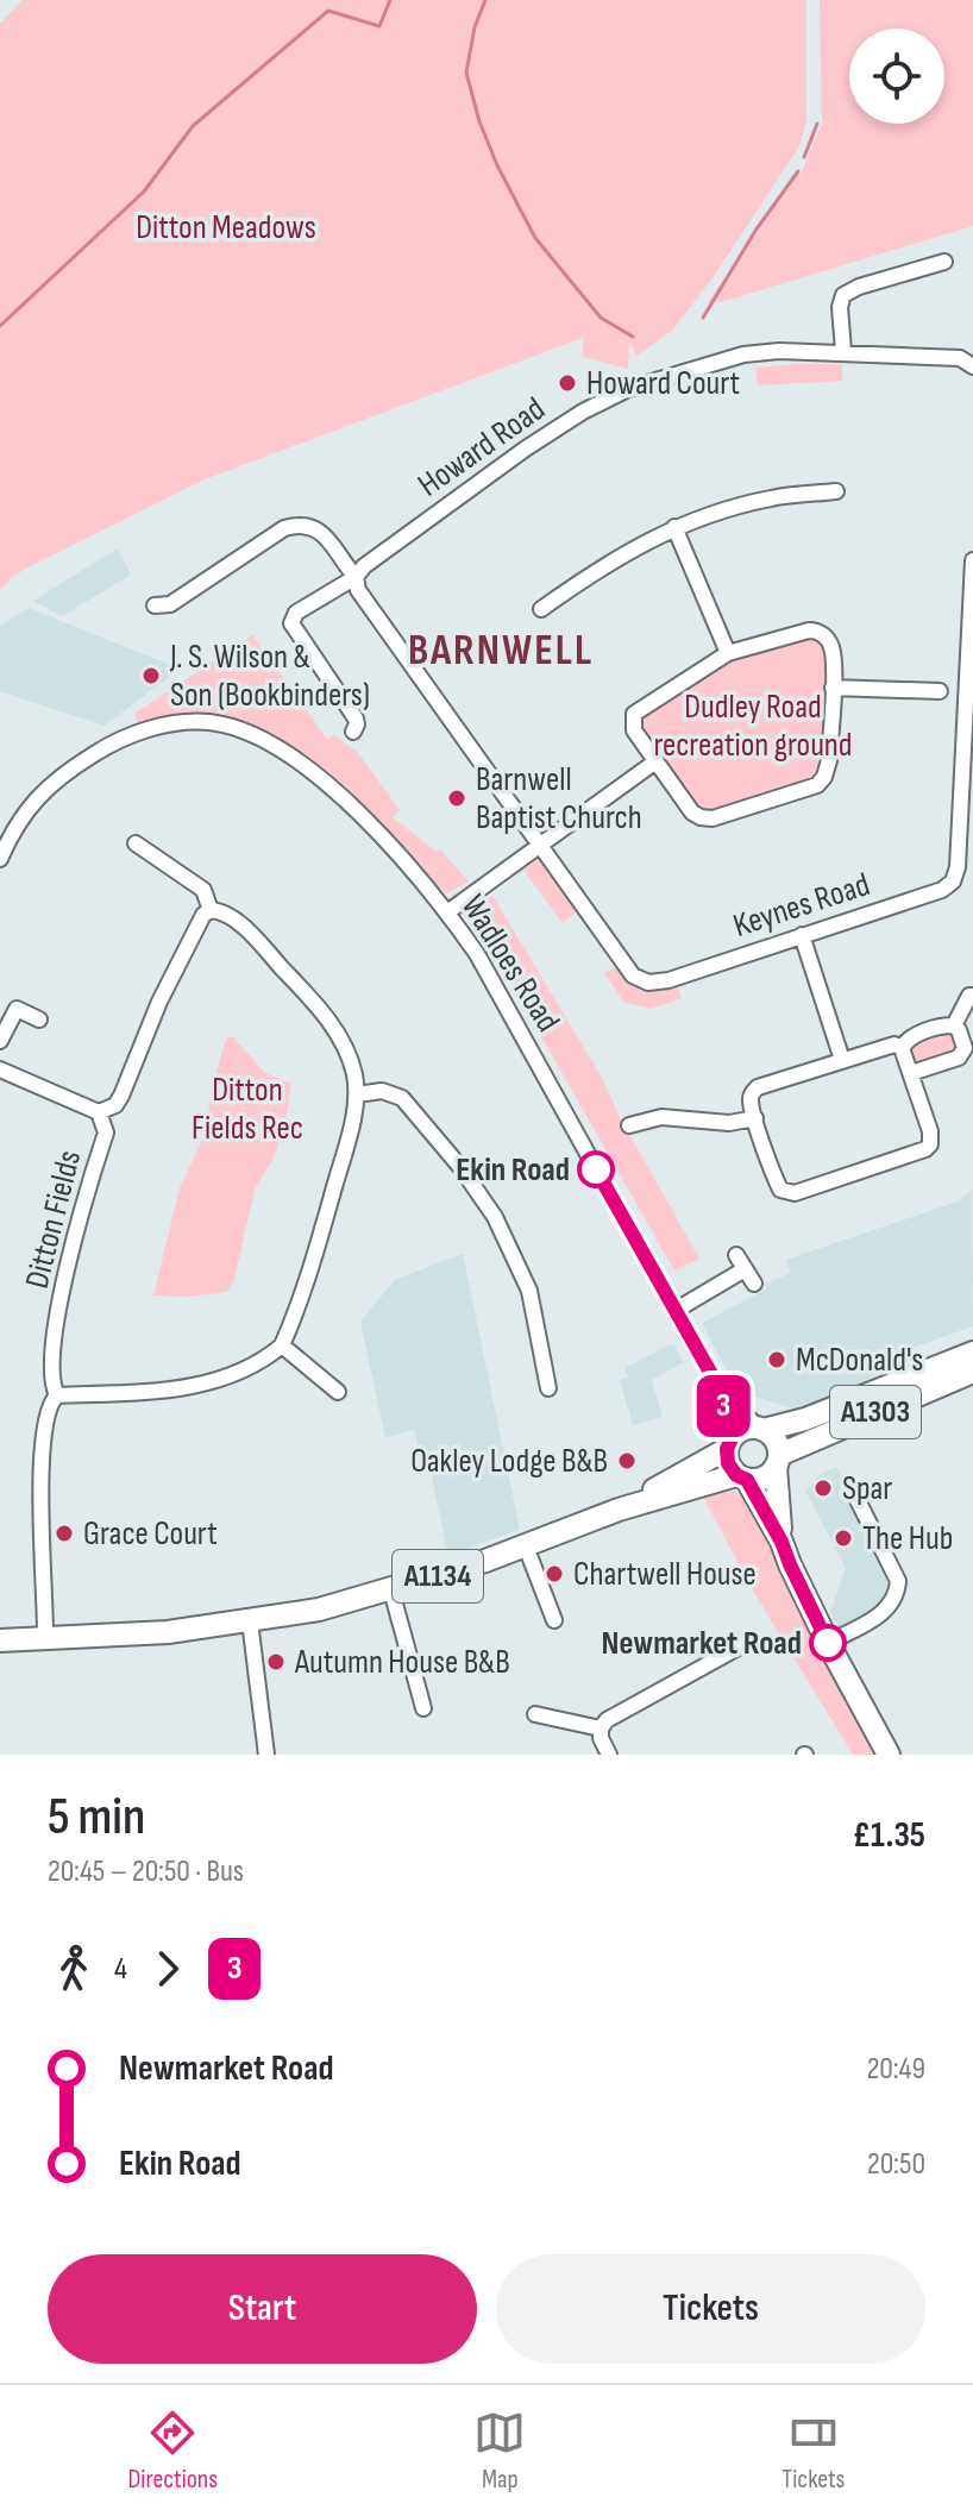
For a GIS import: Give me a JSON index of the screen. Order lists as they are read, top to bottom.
{
  "streets": {
    "main road": ["A1303", "A1134"],
    "street": [
      "Howard Road",
      "Keynes Road",
      "Wadloes Road",
      "Ditton Fields"
    ]
  },
  "crossings": [
    ["Wadloes Road", "A1303"],
    ["Wadloes Road", "A1134"],
    ["Ditton Fields", "A1134"],
    ["A1303", "A1134"]
  ],
  "districts": ["BARNWELL"],
  "parks": ["Ditton Meadows", "Dudley Road recreation ground", "Ditton Fields Rec"],
  "places": [
    "Howard Court",
    "J. S. Wilson & Son (Bookbinders)",
    "Barnwell Baptist Church",
    "Ekin Road",
    "McDonald's",
    "Oakley Lodge B&B",
    "Spar",
    "Grace Court",
    "The Hub",
    "Chartwell House",
    "Newmarket Road",
    "Autumn House B&B"
  ],
  "lines": ["bus line 3"],
  "page": {
    "on_map": "3",
    "heading": ["5 min", "20:45 – 20:50 · Bus", "£1.35"],
    "legs": ["4", "3"],
    "list": [
      {
        "name": "Newmarket Road",
        "value": "20:49"
      },
      {
        "name": "Ekin Road",
        "value": "20:50"
      }
    ],
    "buttons": ["Start", "Tickets"],
    "tabs": ["Directions", "Map", "Tickets"]
  }
}
